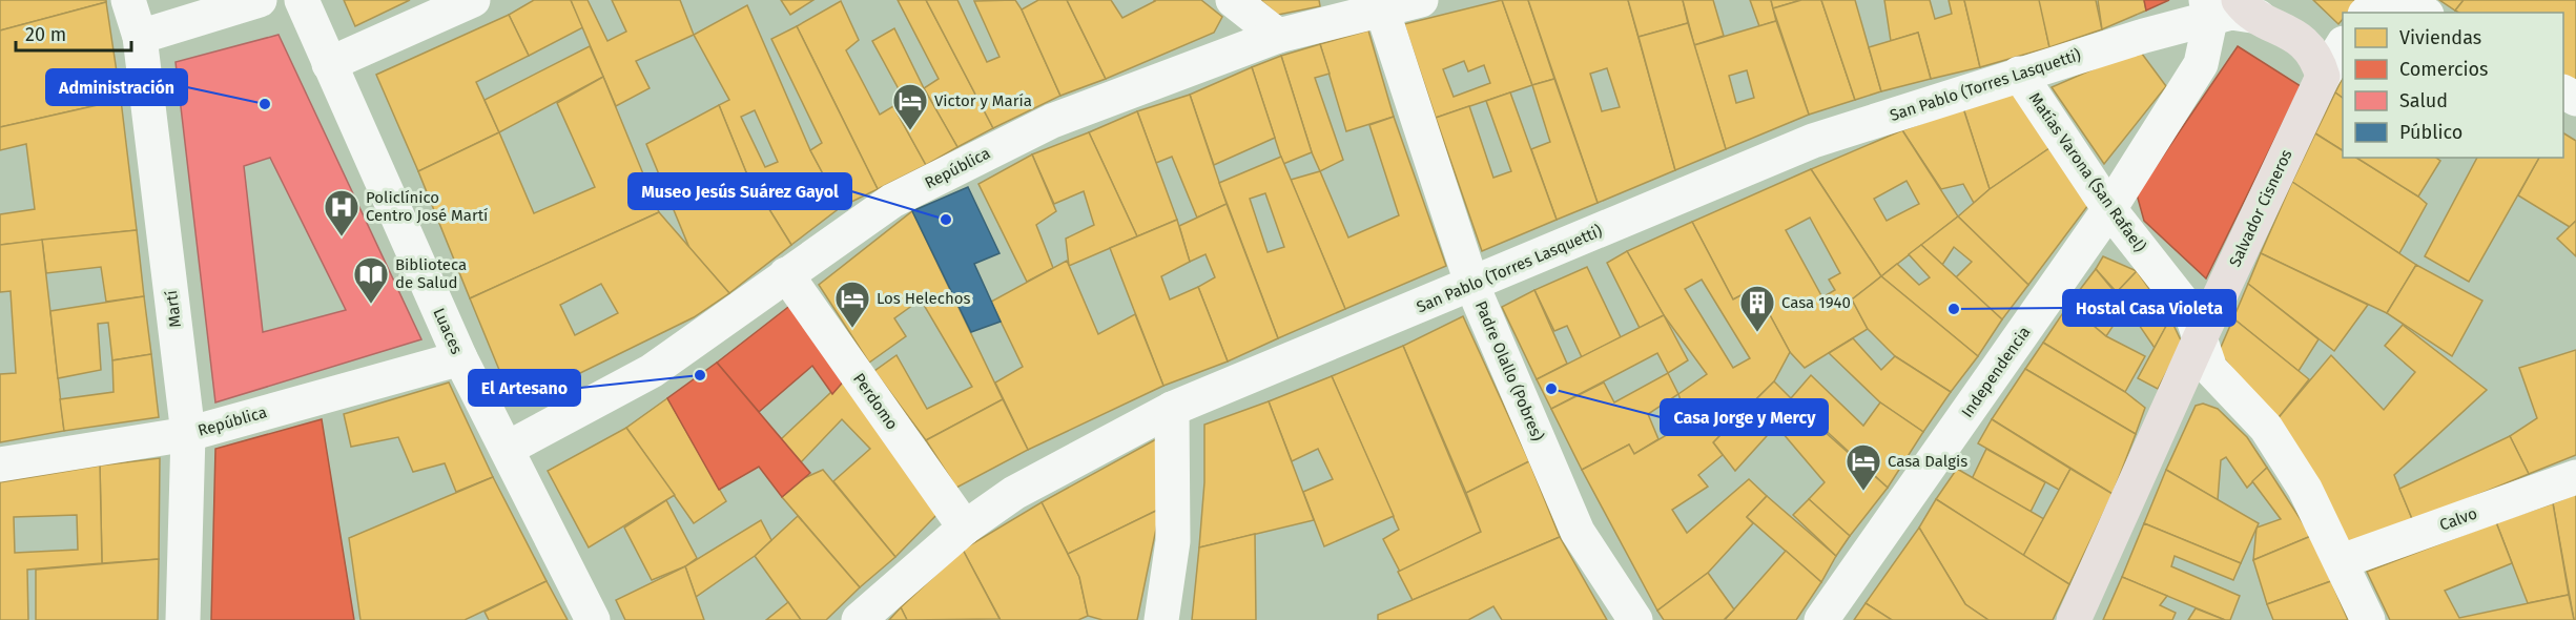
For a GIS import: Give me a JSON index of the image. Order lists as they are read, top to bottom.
{
  "streets": {
    "main road": ["Salvador Cisneros"],
    "street": [
      "San Pablo (Torres Lasquetti)",
      "República",
      "Matías Varona (San Rafael)",
      "Martí",
      "Luaces",
      "Padre Olallo (Pobres)",
      "Independencia",
      "Perdomo",
      "Calvo"
    ]
  },
  "crossings": [
    ["San Pablo (Torres Lasquetti)", "Matías Varona (San Rafael)"],
    ["San Pablo (Torres Lasquetti)", "Padre Olallo (Pobres)"],
    ["San Pablo (Torres Lasquetti)", "Independencia"],
    ["San Pablo (Torres Lasquetti)", "Perdomo"],
    ["República", "Martí"],
    ["República", "Luaces"],
    ["República", "Padre Olallo (Pobres)"],
    ["República", "Perdomo"],
    ["Matías Varona (San Rafael)", "Salvador Cisneros"],
    ["Matías Varona (San Rafael)", "Independencia"],
    ["Matías Varona (San Rafael)", "Calvo"]
  ],
  "places": {
    "other": [
      "Administración",
      "Museo Jesús Suárez Gayol",
      "Hostal Casa Violeta",
      "El Artesano",
      "Casa Jorge y Mercy"
    ],
    "hotel": ["Victor y María", "Los Helechos", "Casa Dalgis"],
    "hospital": ["Policlínico Centro José Martí"],
    "library": ["Biblioteca de Salud"],
    "building": ["Casa 1940"]
  },
  "legend": [
    "Viviendas",
    "Comercios",
    "Salud",
    "Público"
  ],
  "scale_bar": "20 m"
}
